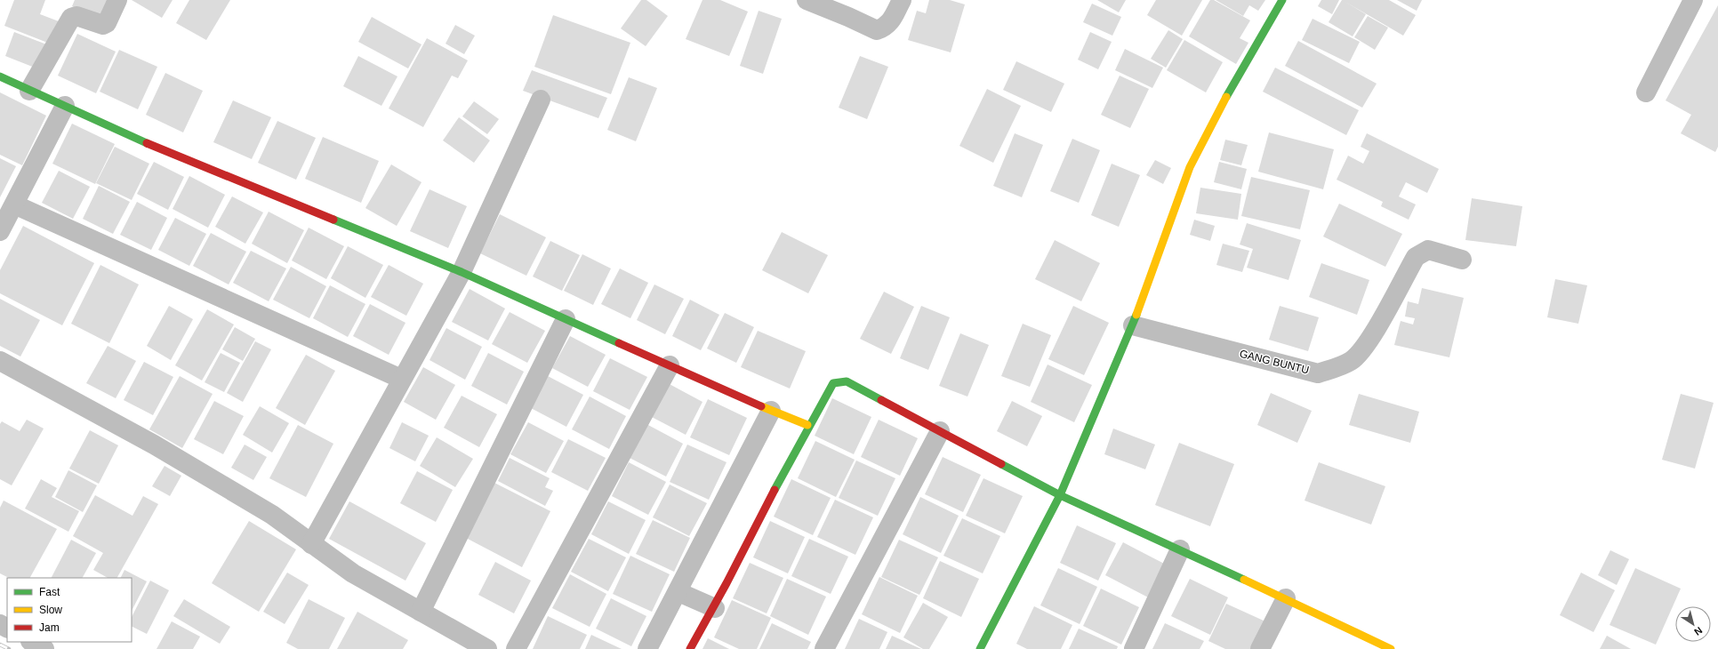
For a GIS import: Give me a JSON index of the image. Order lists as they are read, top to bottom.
{
  "streets": {
    "street": ["GANG BUNTU"]
  },
  "legend": ["Fast", "Slow", "Jam"],
  "north": "bottom right"
}
